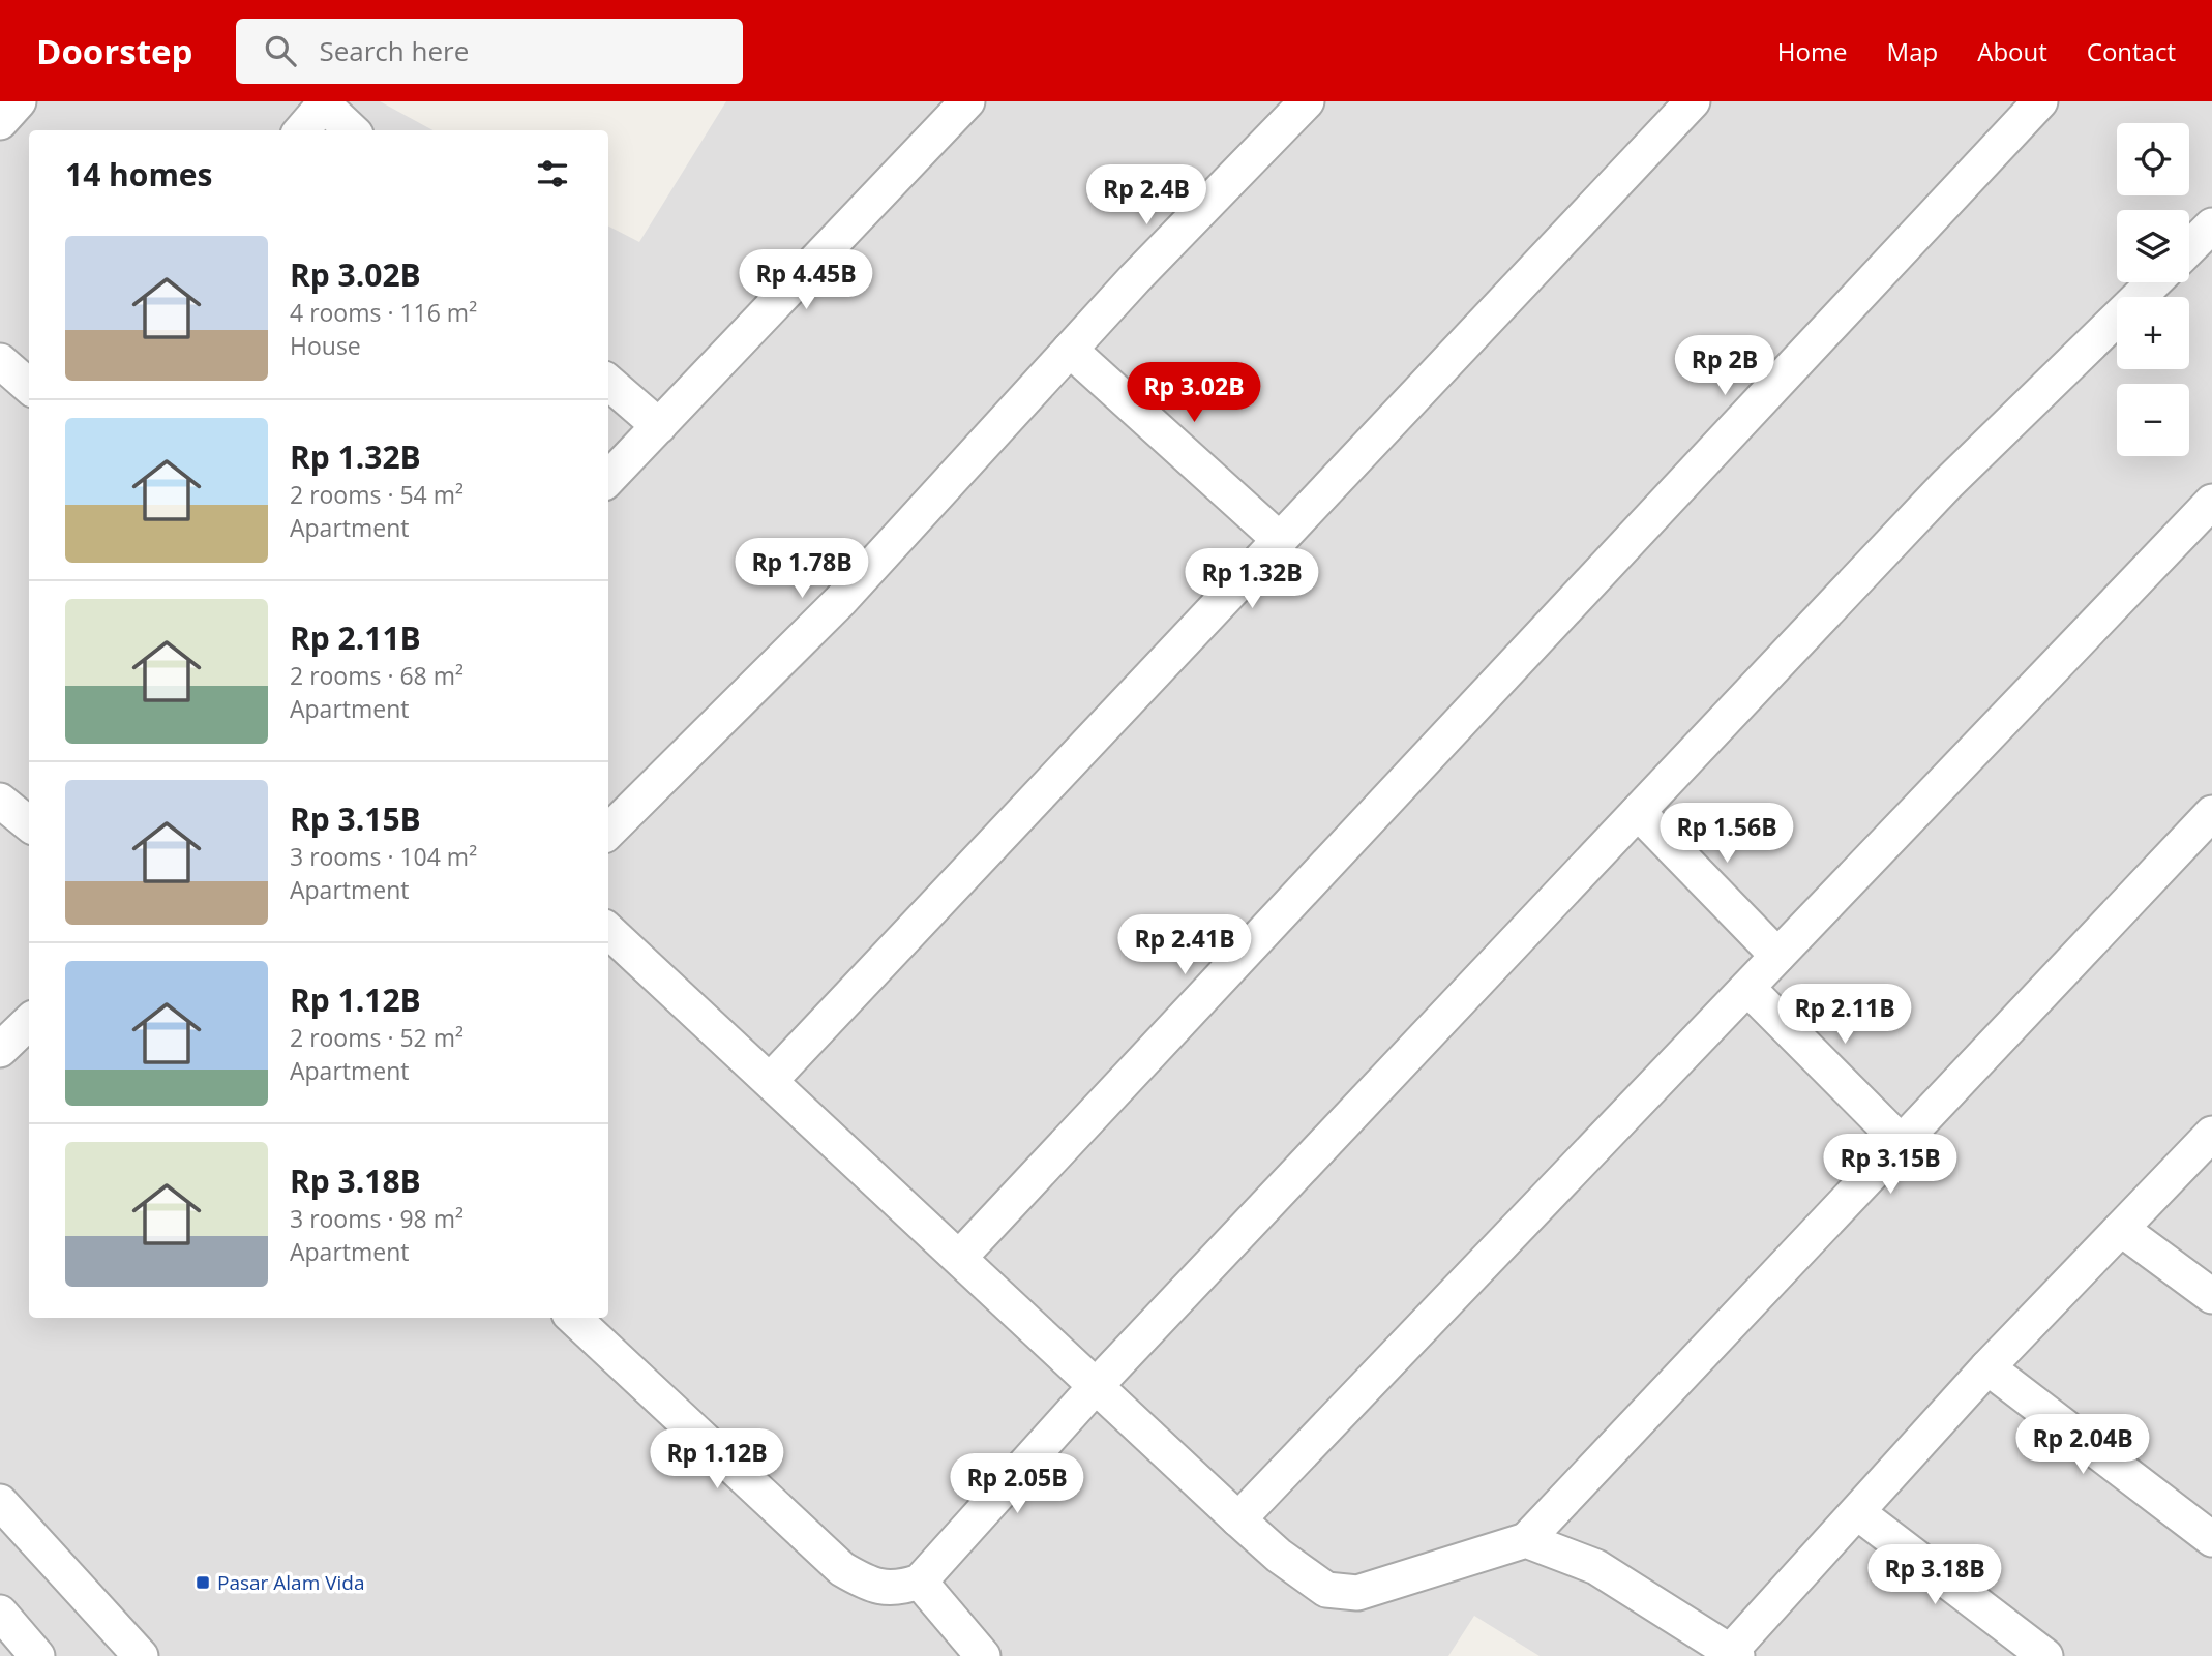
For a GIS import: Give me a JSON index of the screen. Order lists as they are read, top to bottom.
{
  "places": {
    "transit": ["Pasar Alam Vida"]
  },
  "page": {
    "header": "Doorstep",
    "search": "Search here",
    "nav": [
      "Home",
      "Map",
      "About",
      "Contact"
    ],
    "map_buttons": ["+", "−"],
    "heading": "14 homes",
    "price": [
      "Rp 2.4B",
      "Rp 4.45B",
      "Rp 2B",
      "Rp 3.02B",
      "Rp 1.78B",
      "Rp 1.32B",
      "Rp 1.56B",
      "Rp 2.41B",
      "Rp 2.11B",
      "Rp 3.15B",
      "Rp 2.04B",
      "Rp 1.12B",
      "Rp 2.05B",
      "Rp 3.18B"
    ],
    "list": [
      {
        "name": "Rp 3.02B",
        "note": "4 rooms · 116 m² · House"
      },
      {
        "name": "Rp 1.32B",
        "note": "2 rooms · 54 m² · Apartment"
      },
      {
        "name": "Rp 2.11B",
        "note": "2 rooms · 68 m² · Apartment"
      },
      {
        "name": "Rp 3.15B",
        "note": "3 rooms · 104 m² · Apartment"
      },
      {
        "name": "Rp 1.12B",
        "note": "2 rooms · 52 m² · Apartment"
      },
      {
        "name": "Rp 3.18B",
        "note": "3 rooms · 98 m² · Apartment"
      }
    ]
  }
}
